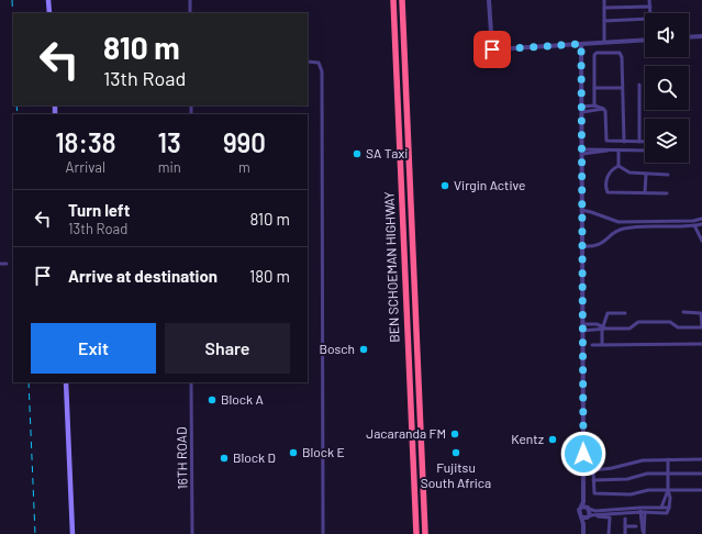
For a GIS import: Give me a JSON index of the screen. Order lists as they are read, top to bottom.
{
  "streets": {
    "highway": ["BEN SCHOEMAN HIGHWAY"],
    "street": ["16TH ROAD"]
  },
  "places": [
    "SA Taxi",
    "Virgin Active",
    "Bosch",
    "Block A",
    "Jacaranda FM",
    "Kentz",
    "Block E",
    "Fujitsu South Africa",
    "Block D"
  ],
  "page": {
    "turn": ["810 m", "13th Road"],
    "eta": [
      "18:38",
      "Arrival",
      "13",
      "min",
      "990",
      "m"
    ],
    "list": [
      {
        "name": "Turn left",
        "note": "13th Road",
        "value": "810 m"
      },
      {
        "name": "Arrive at destination",
        "value": "180 m"
      }
    ],
    "buttons": ["Exit", "Share"]
  }
}
